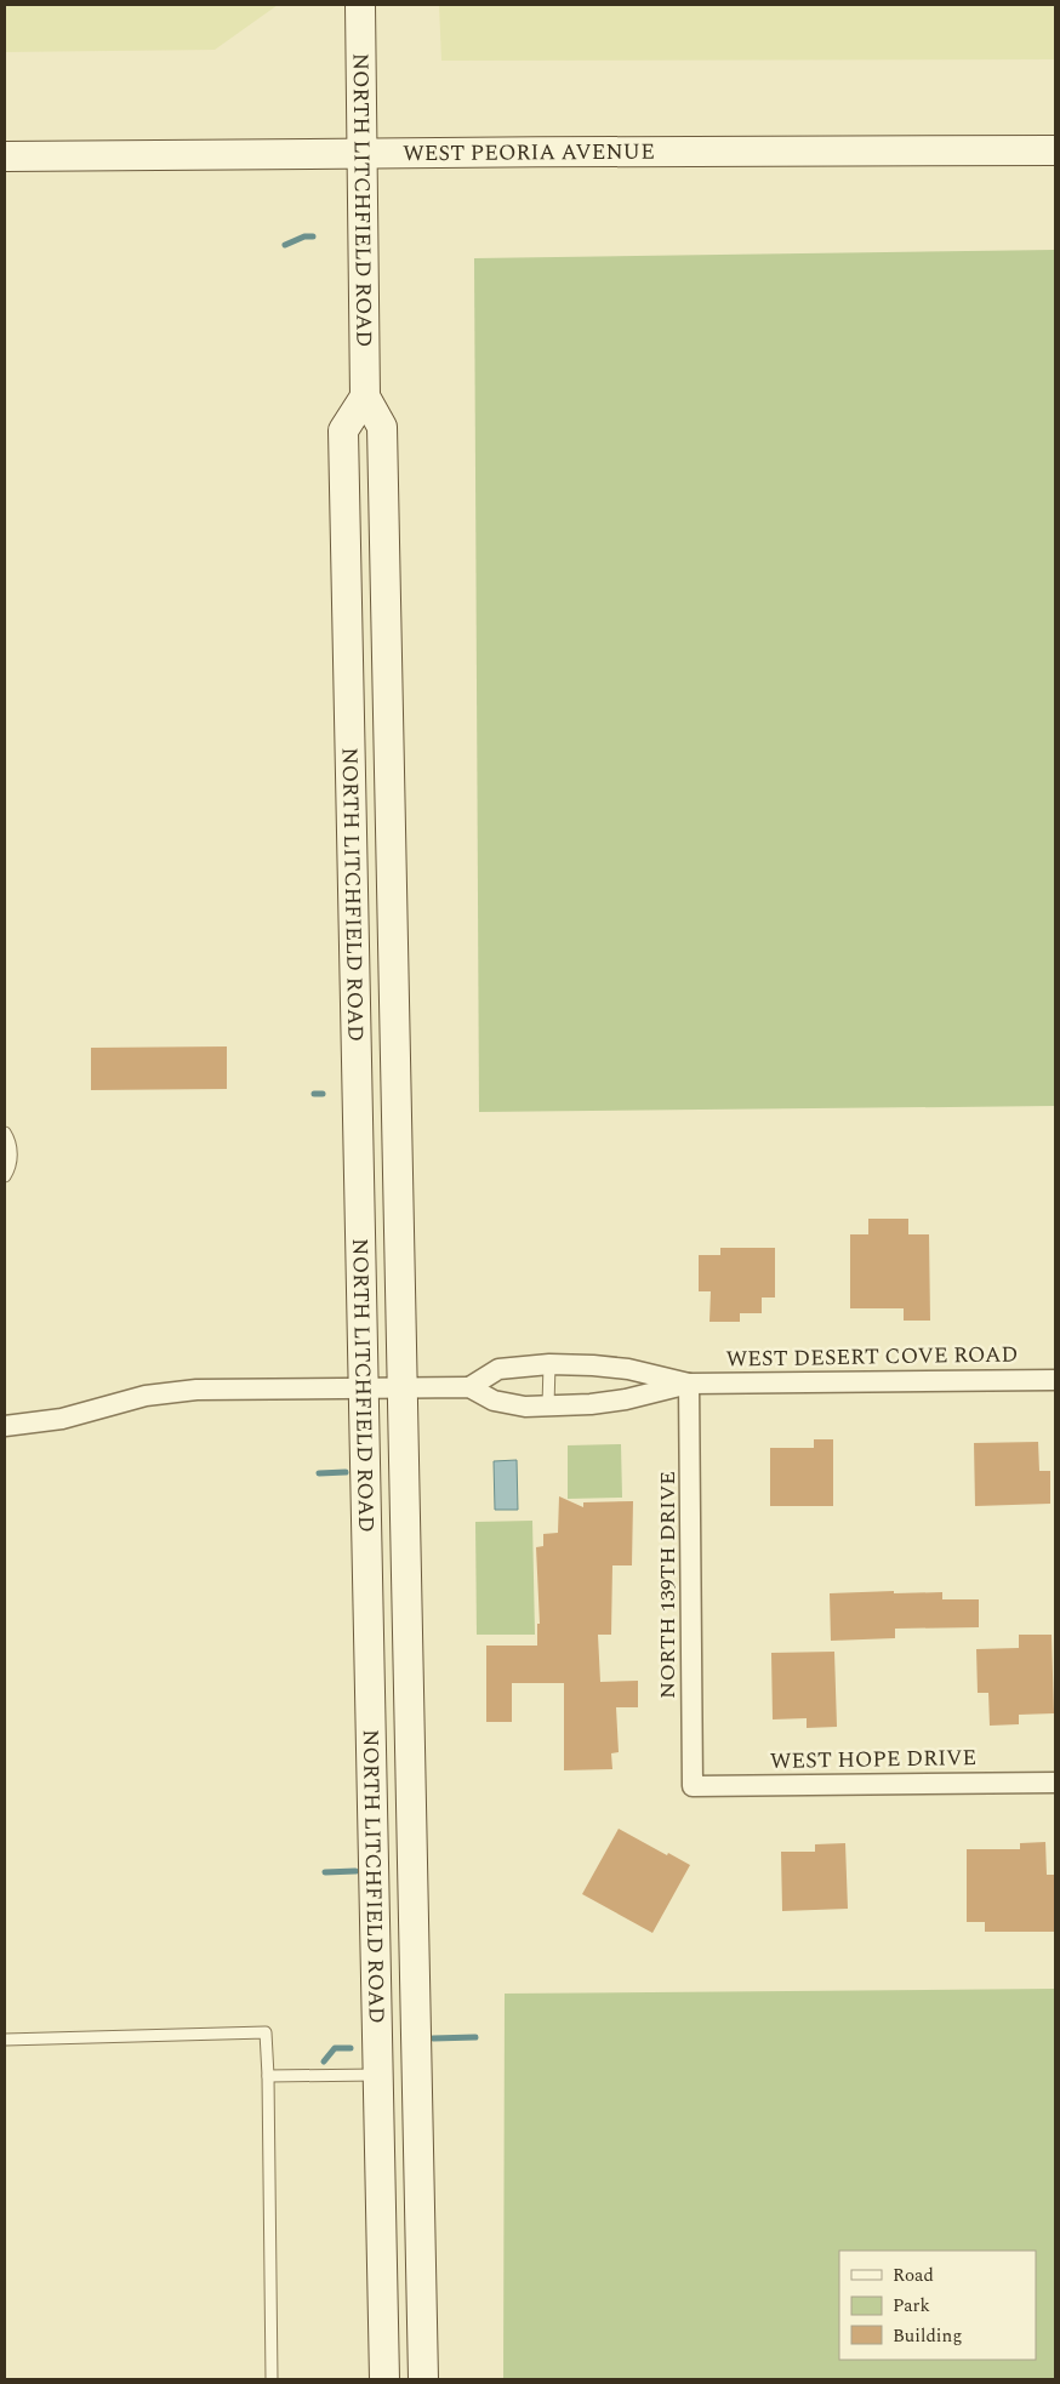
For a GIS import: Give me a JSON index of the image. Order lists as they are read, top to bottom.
{
  "streets": {
    "main road": ["WEST PEORIA AVENUE", "NORTH LITCHFIELD ROAD"],
    "street": ["WEST DESERT COVE ROAD", "NORTH 139TH DRIVE", "WEST HOPE DRIVE"]
  },
  "crossings": [
    ["WEST PEORIA AVENUE", "NORTH LITCHFIELD ROAD"],
    ["NORTH LITCHFIELD ROAD", "WEST DESERT COVE ROAD"],
    ["WEST DESERT COVE ROAD", "NORTH 139TH DRIVE"],
    ["NORTH 139TH DRIVE", "WEST HOPE DRIVE"]
  ],
  "legend": ["Road", "Park", "Building"]
}
